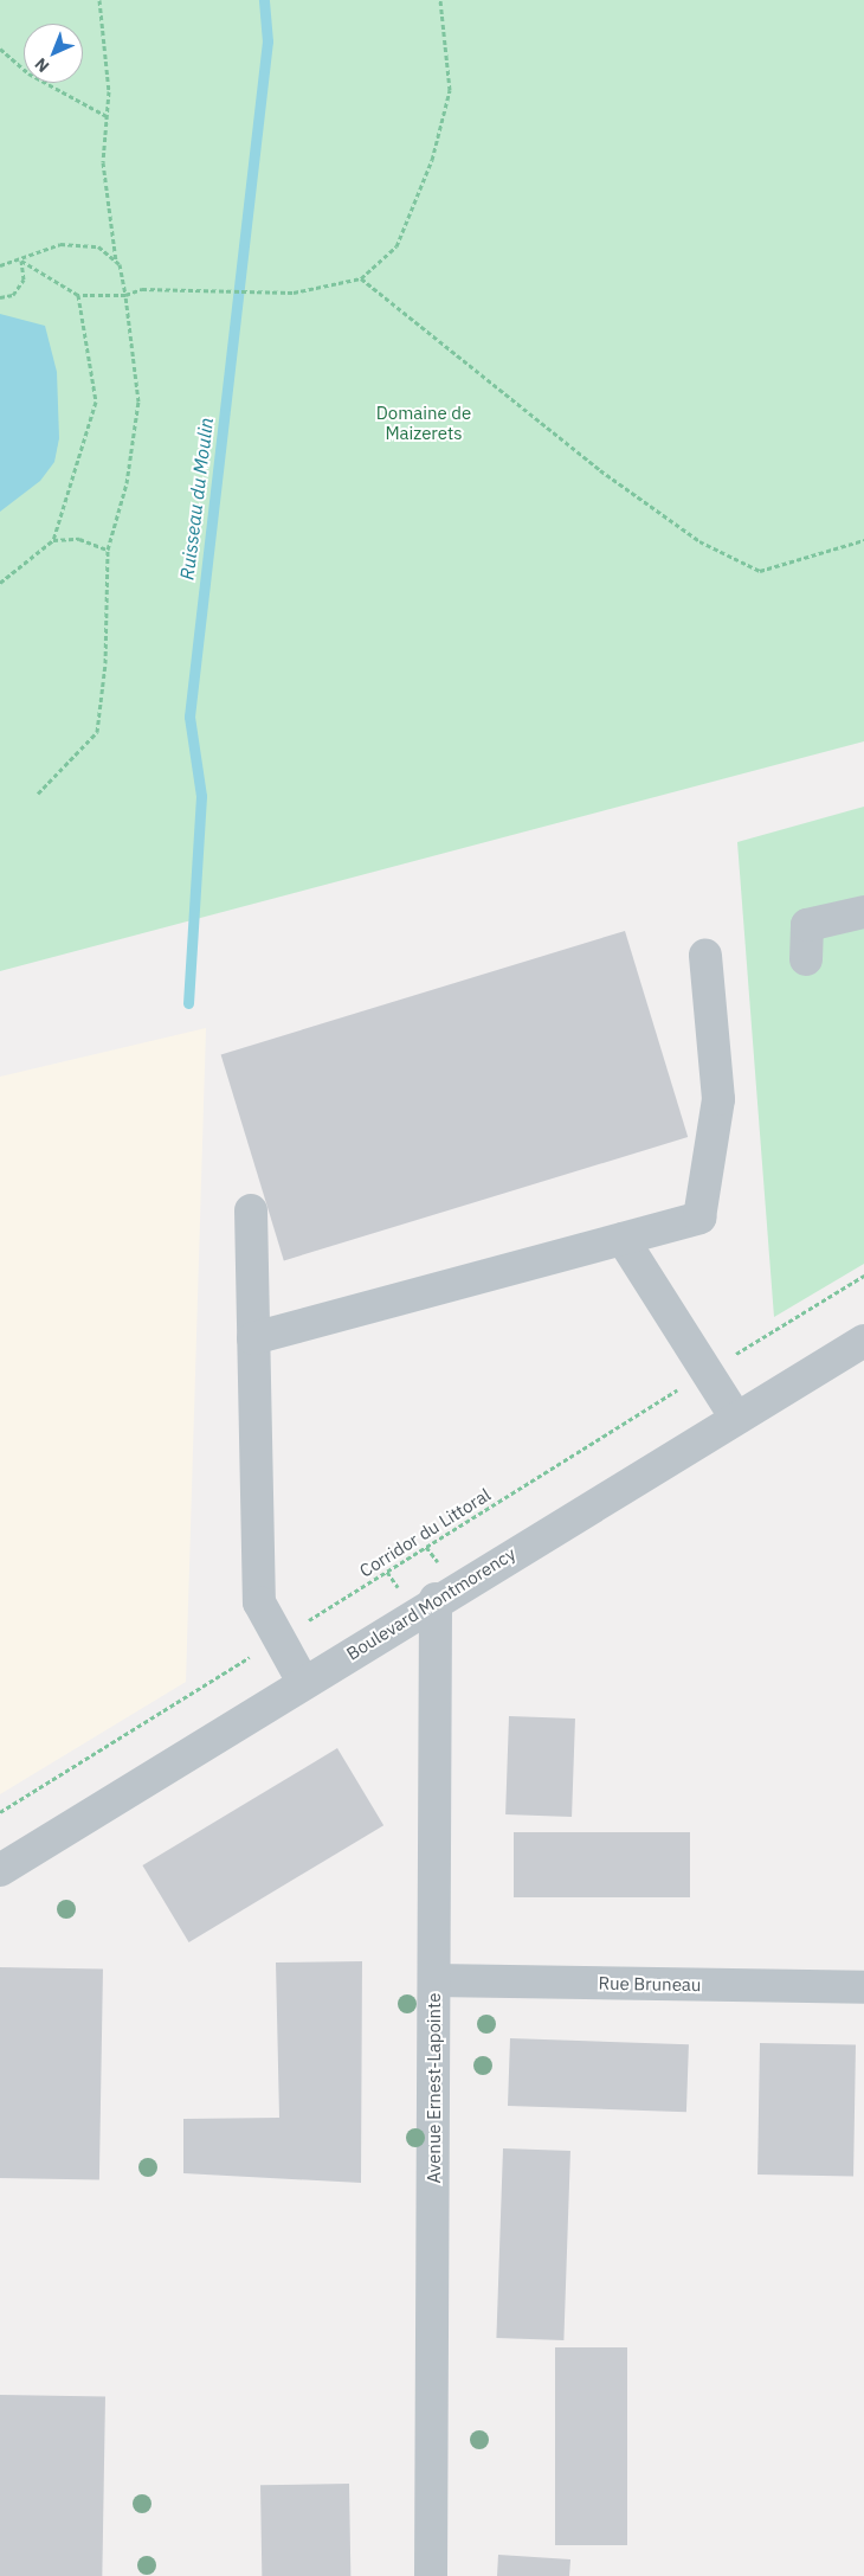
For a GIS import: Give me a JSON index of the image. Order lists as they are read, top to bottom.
{
  "streets": {
    "street": ["Boulevard Montmorency", "Rue Bruneau", "Avenue Ernest-Lapointe"],
    "path": ["Corridor du Littoral"]
  },
  "crossings": [
    ["Boulevard Montmorency", "Avenue Ernest-Lapointe"],
    ["Rue Bruneau", "Avenue Ernest-Lapointe"]
  ],
  "water": ["Ruisseau du Moulin"],
  "parks": ["Domaine de Maizerets"],
  "north": "bottom left"
}
